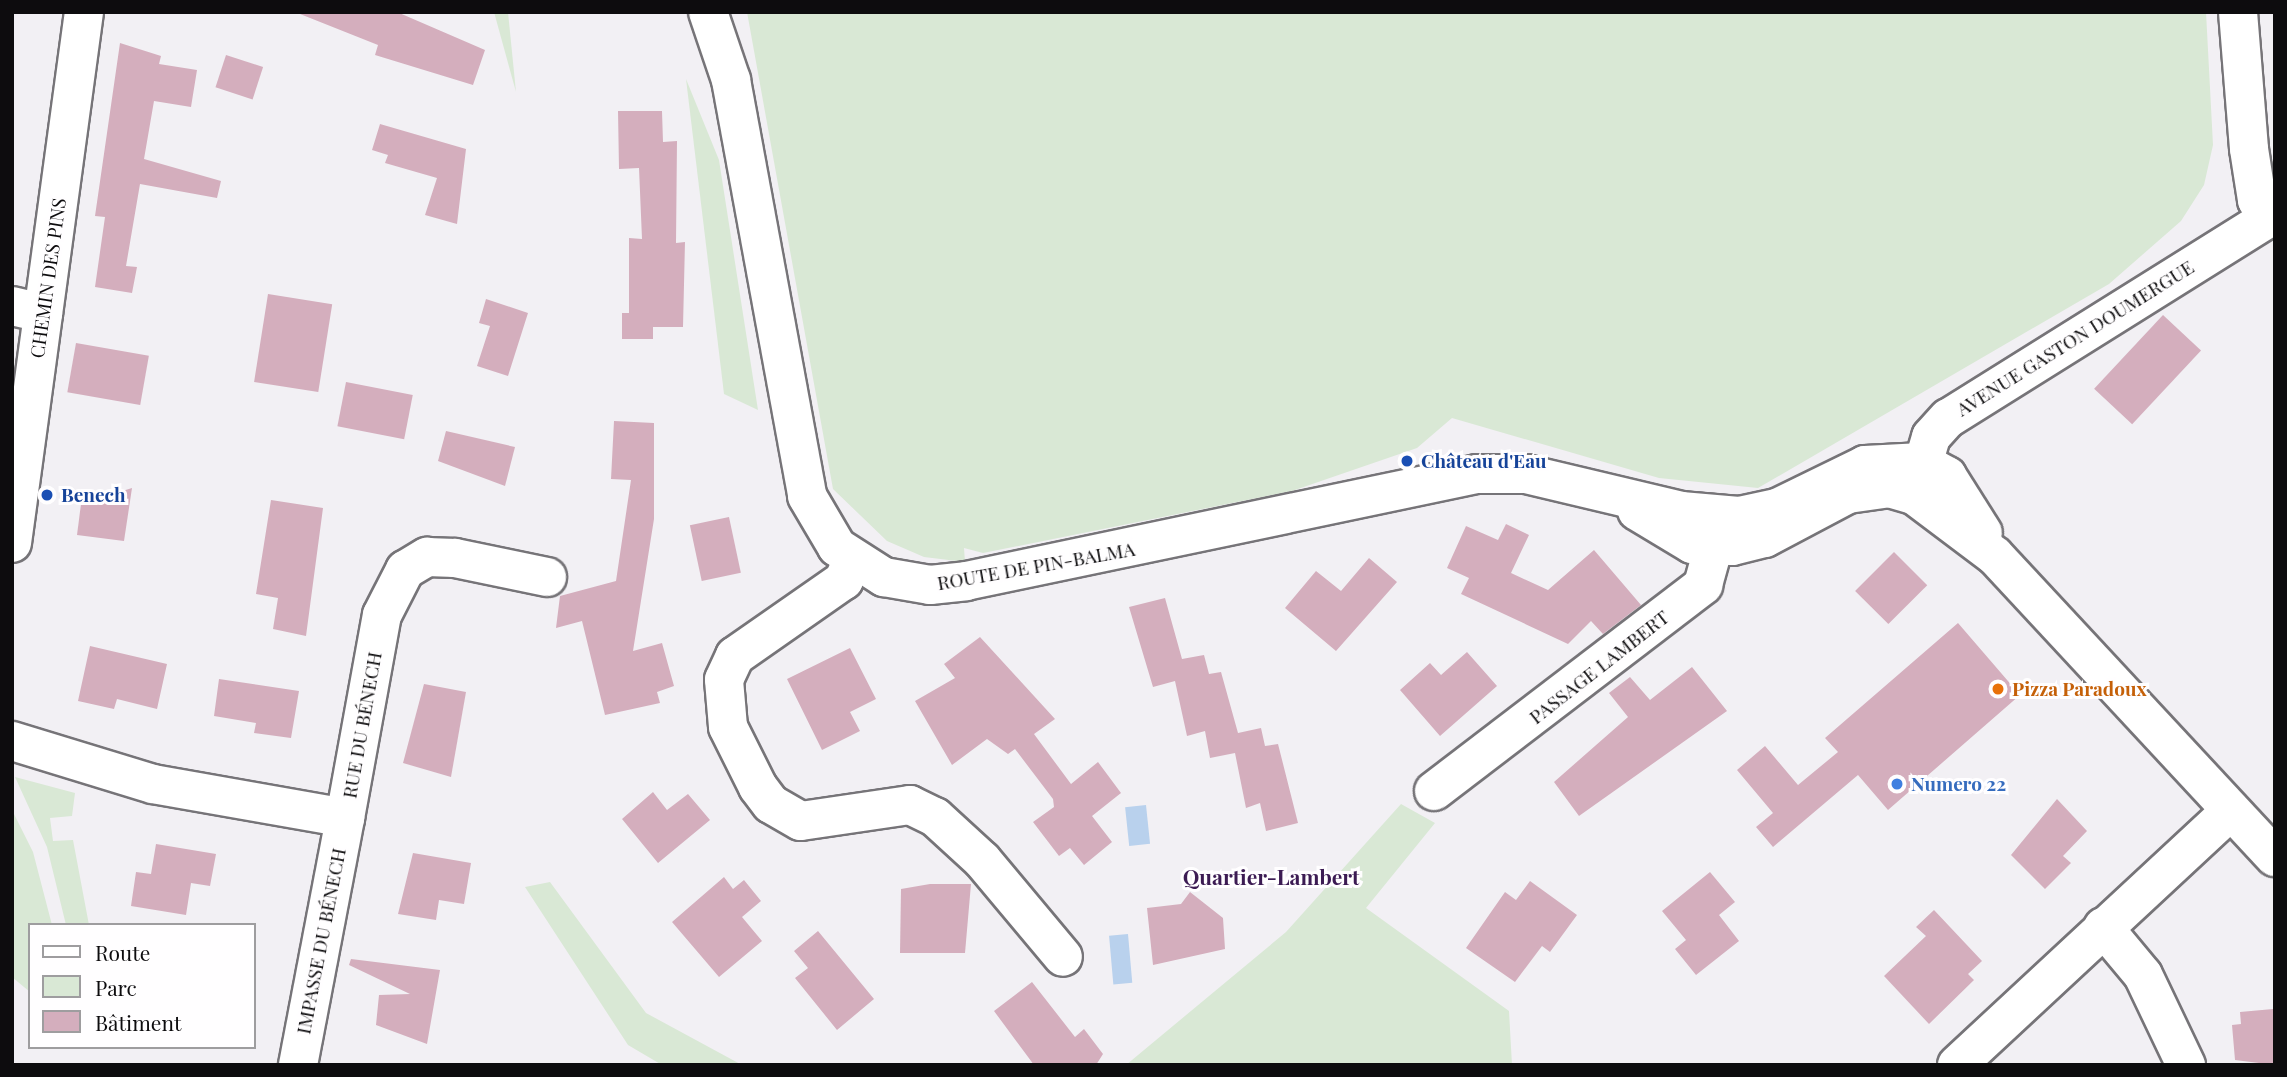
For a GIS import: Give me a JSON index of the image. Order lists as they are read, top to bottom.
{
  "streets": {
    "street": [
      "CHEMIN DES PINS",
      "AVENUE GASTON DOUMERGUE",
      "ROUTE DE PIN-BALMA",
      "PASSAGE LAMBERT",
      "RUE DU BÉNECH",
      "IMPASSE DU BÉNECH"
    ]
  },
  "crossings": [
    ["AVENUE GASTON DOUMERGUE", "ROUTE DE PIN-BALMA"],
    ["ROUTE DE PIN-BALMA", "PASSAGE LAMBERT"],
    ["RUE DU BÉNECH", "IMPASSE DU BÉNECH"]
  ],
  "districts": ["Quartier-Lambert"],
  "places": [
    "Château d'Eau",
    "Benech",
    "Pizza Paradoux",
    "Numero 22"
  ],
  "legend": ["Route", "Parc", "Bâtiment"]
}
